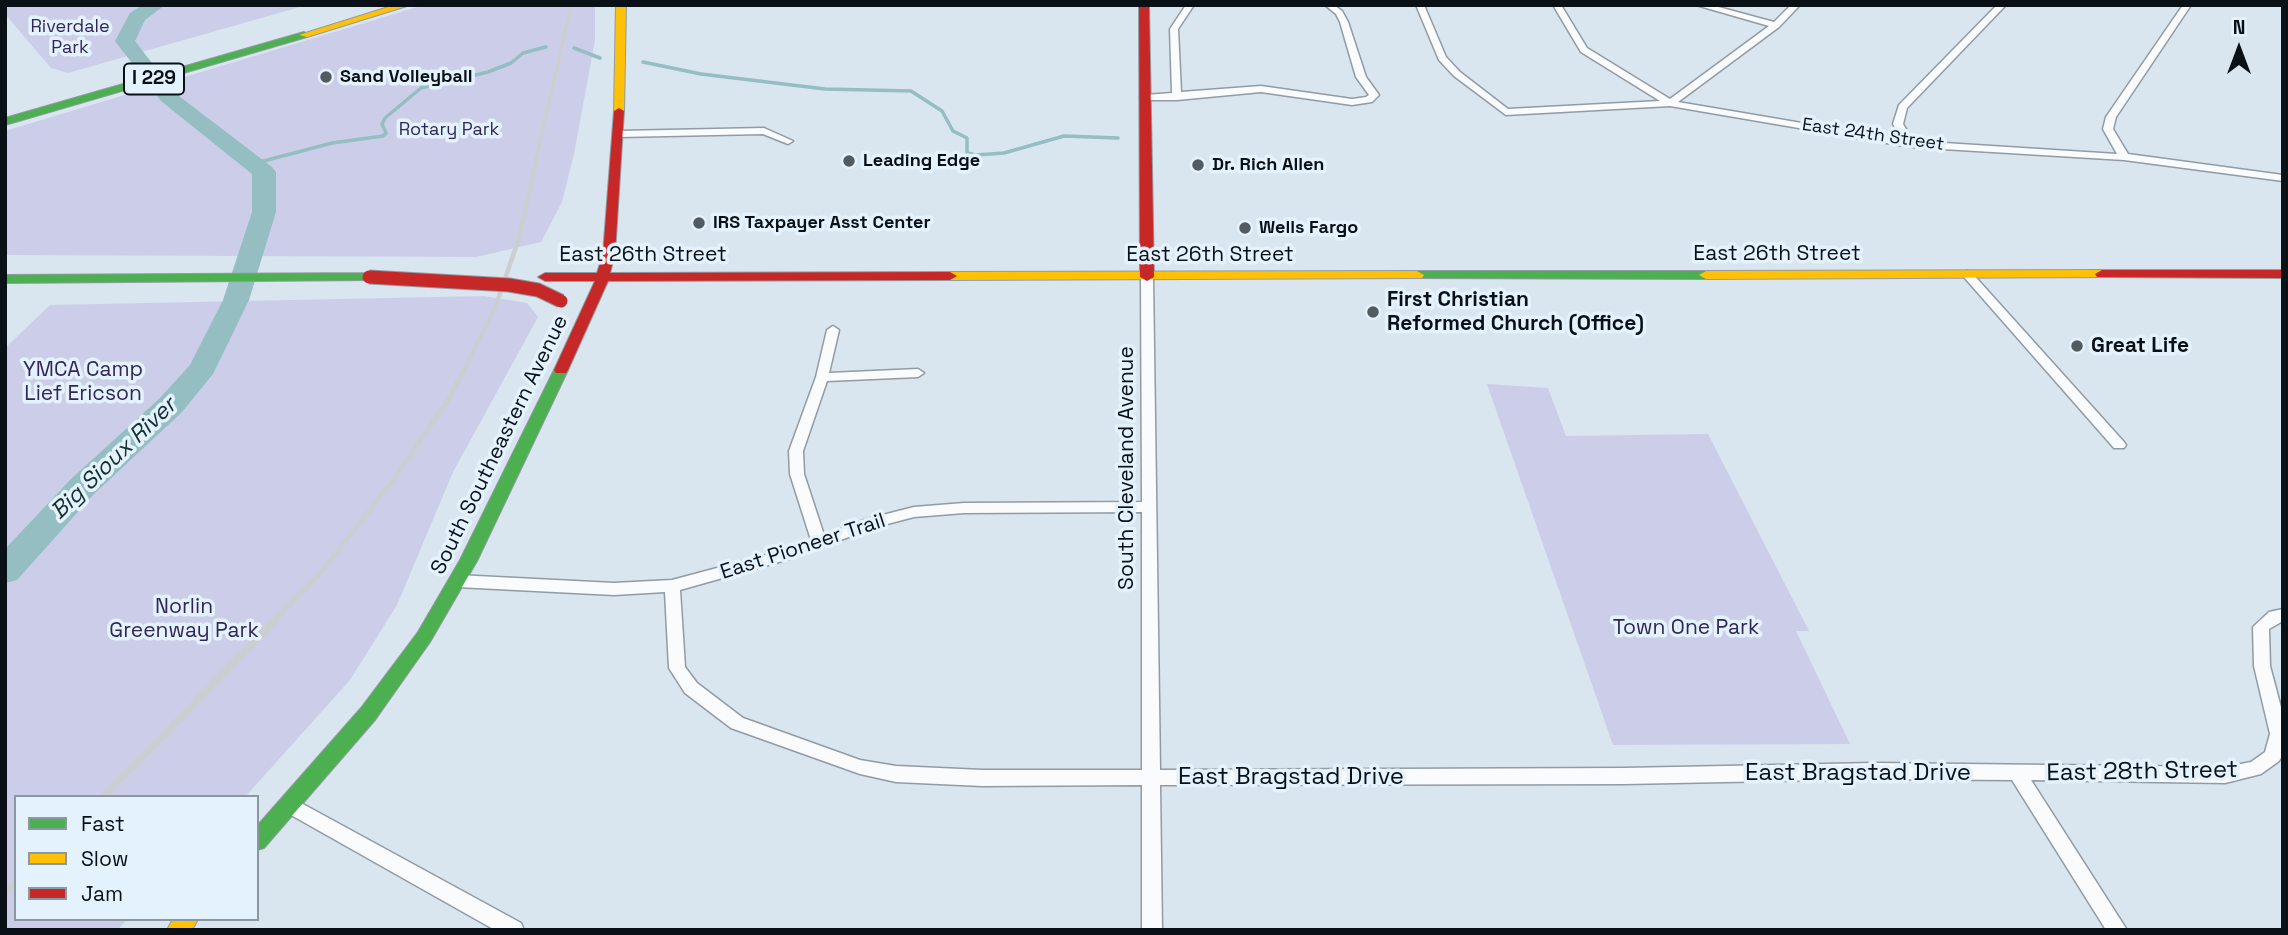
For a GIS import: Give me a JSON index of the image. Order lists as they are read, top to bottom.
{
  "streets": {
    "main road": [
      "I 229",
      "East 26th Street",
      "South Southeastern Avenue",
      "South Cleveland Avenue"
    ],
    "street": [
      "East 24th Street",
      "East Pioneer Trail",
      "East 28th Street",
      "East Bragstad Drive"
    ]
  },
  "crossings": [
    ["East 26th Street", "South Southeastern Avenue"],
    ["East 26th Street", "South Cleveland Avenue"],
    ["South Southeastern Avenue", "East Pioneer Trail"],
    ["South Cleveland Avenue", "East Pioneer Trail"],
    ["South Cleveland Avenue", "East Bragstad Drive"],
    ["East Pioneer Trail", "East Bragstad Drive"],
    ["East 28th Street", "East Bragstad Drive"]
  ],
  "water": ["Big Sioux River"],
  "parks": [
    "Riverdale Park",
    "Rotary Park",
    "YMCA Camp Lief Ericson",
    "Norlin Greenway Park",
    "Town One Park"
  ],
  "places": [
    "Sand Volleyball",
    "Leading Edge",
    "Dr. Rich Allen",
    "IRS Taxpayer Asst Center",
    "Wells Fargo",
    "First Christian Reformed Church (Office)",
    "Great Life"
  ],
  "legend": ["Fast", "Slow", "Jam"],
  "north": "top"
}
